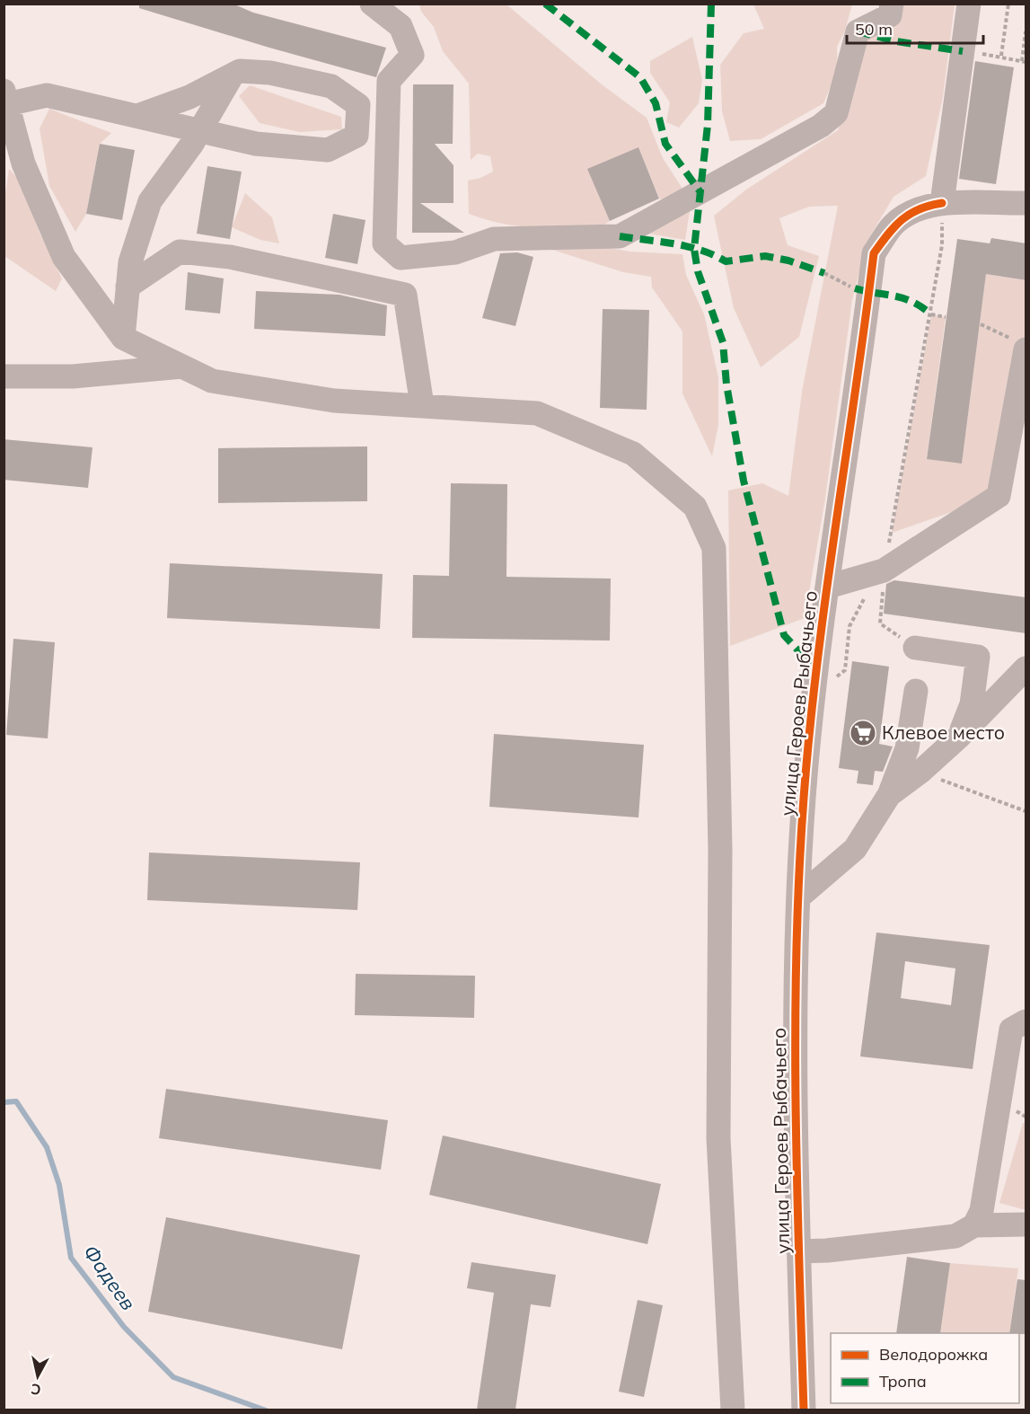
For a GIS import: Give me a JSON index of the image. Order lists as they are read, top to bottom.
{
  "streets": {
    "street": ["улица Героев Рыбачьего"]
  },
  "water": ["Фадеев"],
  "places": {
    "supermarket": ["Клевое место"]
  },
  "legend": ["Велодорожка", "Тропа"],
  "scale_bar": "50 m",
  "north": "bottom"
}
